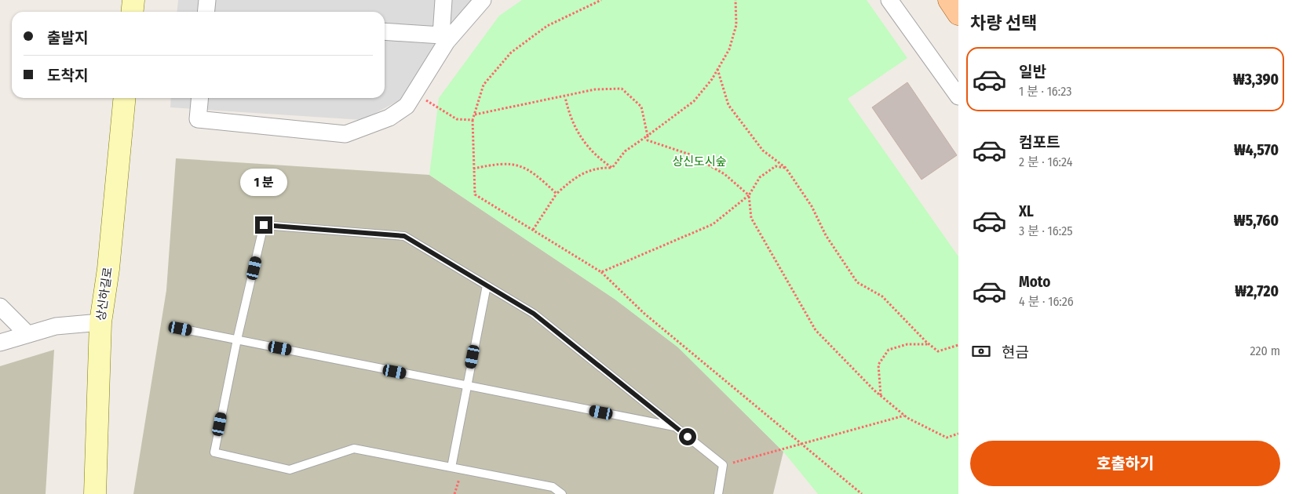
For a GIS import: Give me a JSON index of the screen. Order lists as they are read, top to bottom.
{
  "streets": {
    "street": ["상신하길로"]
  },
  "parks": ["상신도시숲"],
  "page": {
    "heading": "차량 선택",
    "banner": ["출발지", "도착지"],
    "list": [
      {
        "name": "일반",
        "note": "1 분 · 16:23",
        "value": "₩3,390"
      },
      {
        "name": "컴포트",
        "note": "2 분 · 16:24",
        "value": "₩4,570"
      },
      {
        "name": "XL",
        "note": "3 분 · 16:25",
        "value": "₩5,760"
      },
      {
        "name": "Moto",
        "note": "4 분 · 16:26",
        "value": "₩2,720"
      }
    ],
    "bubble": "1 분",
    "pay": ["현금", "220 m"],
    "buttons": "호출하기"
  }
}
